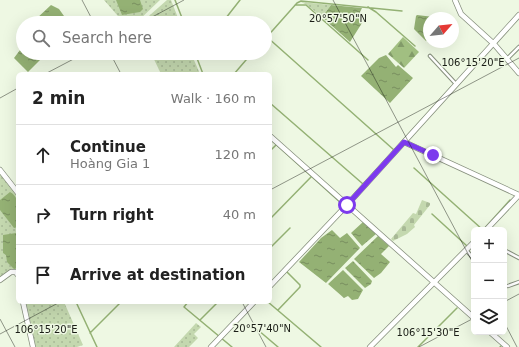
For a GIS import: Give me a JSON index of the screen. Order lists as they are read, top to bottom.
{
  "north": "top right",
  "page": {
    "search": "Search here",
    "heading": ["2 min", "Walk · 160 m"],
    "list": [
      ["Continue", "Hoàng Gia 1", "120 m"],
      ["Turn right", "40 m"],
      "Arrive at destination"
    ],
    "map_buttons": ["+", "−"]
  },
  "coordinates": [
    "20°57'50\"N",
    "106°15'20\"E",
    "20°57'40\"N",
    "106°15'30\"E"
  ]
}
